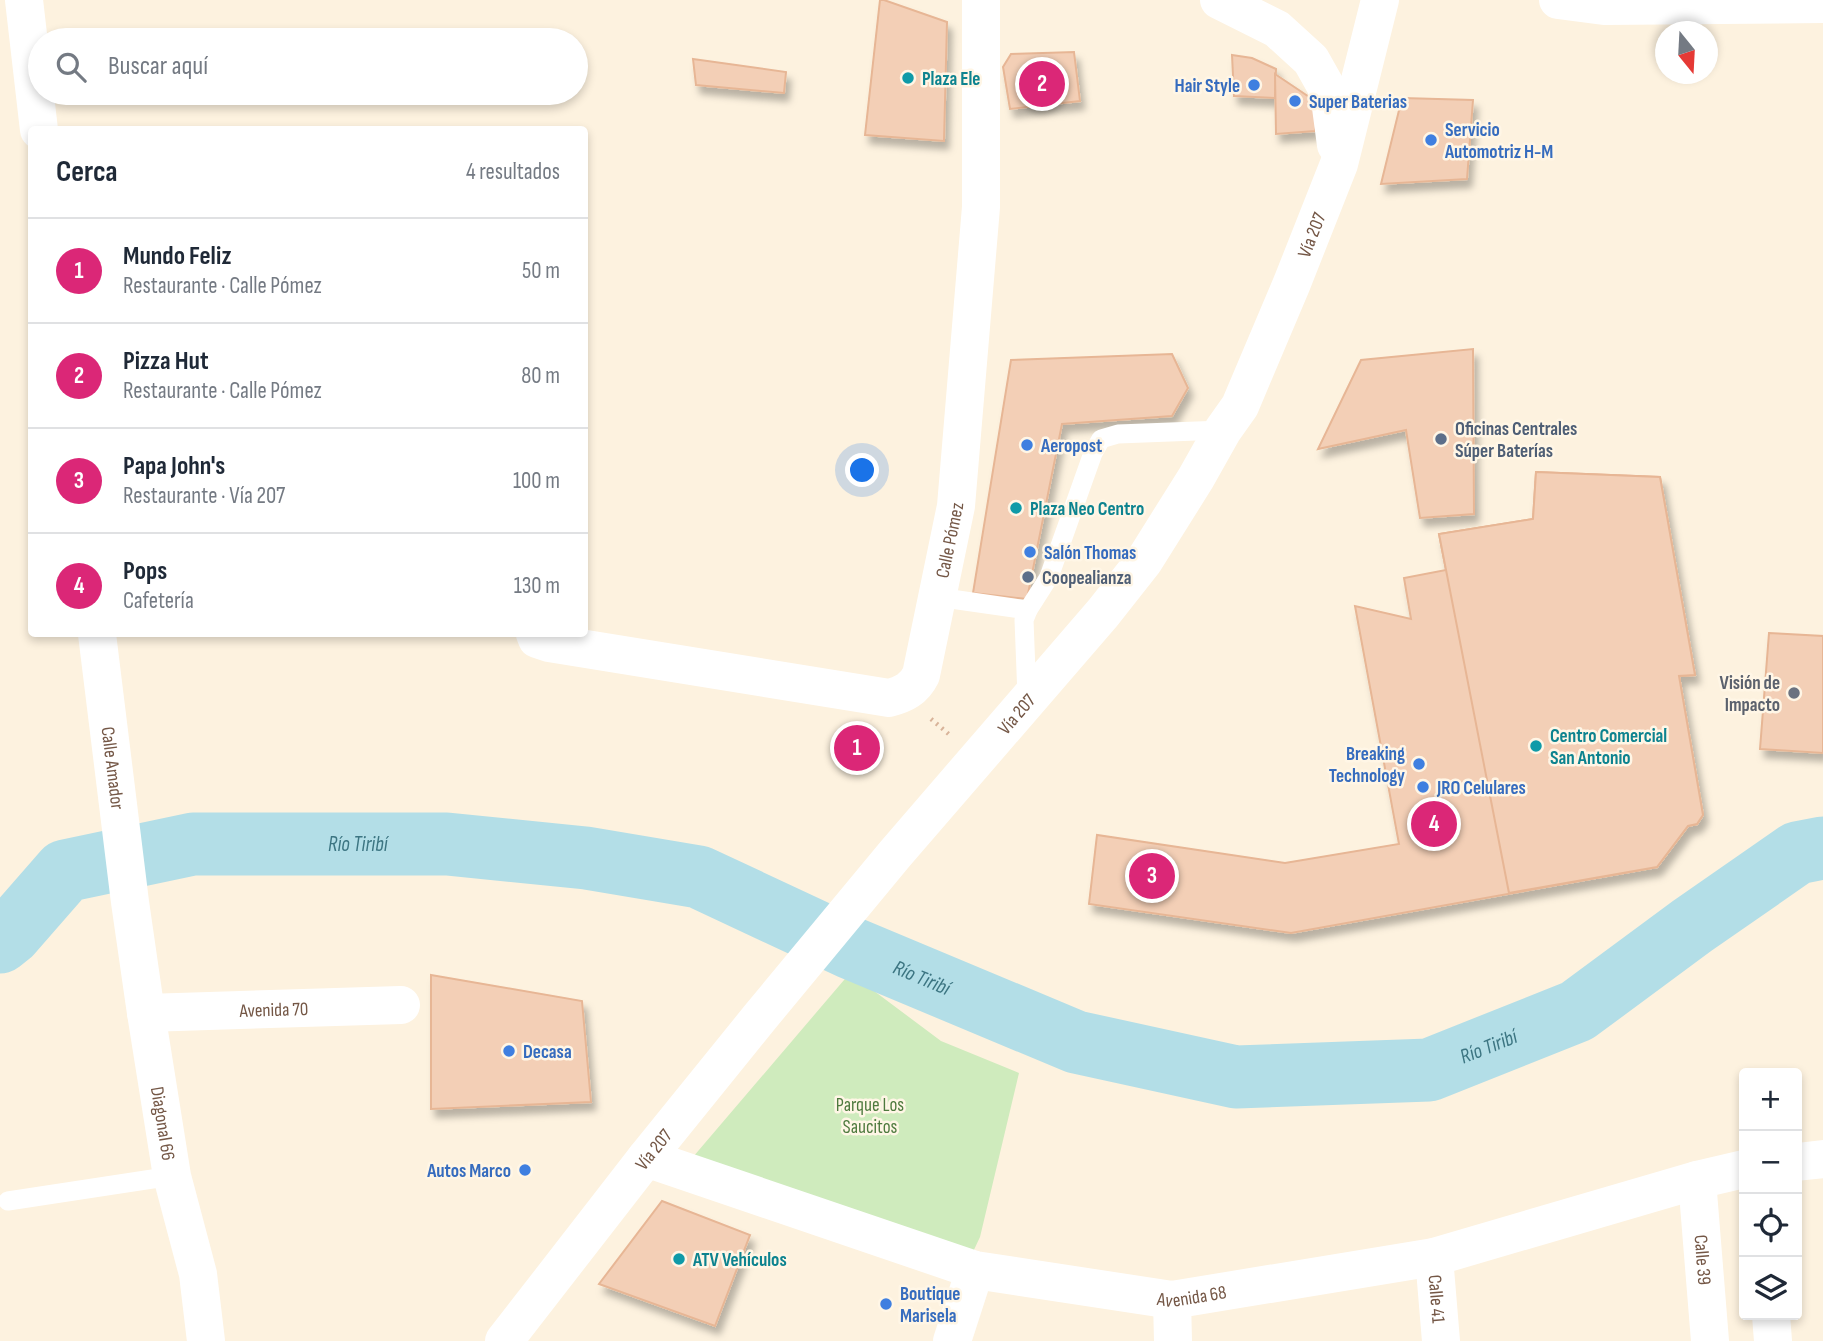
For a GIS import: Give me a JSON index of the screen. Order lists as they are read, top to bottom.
{
  "streets": {
    "street": [
      "Vía 207",
      "Calle Pómez",
      "Calle Amador",
      "Avenida 70",
      "Diagonal 66",
      "Calle 39",
      "Avenida 68",
      "Calle 41"
    ]
  },
  "crossings": [
    ["Vía 207", "Avenida 68"],
    ["Calle Amador", "Diagonal 66"],
    ["Avenida 70", "Diagonal 66"],
    ["Calle 39", "Avenida 68"],
    ["Avenida 68", "Calle 41"]
  ],
  "water": ["Río Tiribí"],
  "parks": ["Parque Los Saucitos"],
  "places": [
    "Plaza Ele",
    "Hair Style",
    "Super Baterias",
    "Servicio Automotriz H-M",
    "Oficinas Centrales Súper Baterías",
    "Aeropost",
    "Plaza Neo Centro",
    "Salón Thomas",
    "Coopealianza",
    "Visión de Impacto",
    "Centro Comercial San Antonio",
    "Breaking Technology",
    "JRO Celulares",
    "Decasa",
    "Autos Marco",
    "ATV Vehículos",
    "Boutique Marisela"
  ],
  "north": "bottom",
  "page": {
    "search": "Buscar aquí",
    "pins": [
      "2",
      "1",
      "4",
      "3"
    ],
    "heading": ["Cerca", "4 resultados"],
    "list": [
      {
        "mark": "1",
        "name": "Mundo Feliz",
        "note": "Restaurante · Calle Pómez",
        "value": "50 m"
      },
      {
        "mark": "2",
        "name": "Pizza Hut",
        "note": "Restaurante · Calle Pómez",
        "value": "80 m"
      },
      {
        "mark": "3",
        "name": "Papa John's",
        "note": "Restaurante · Vía 207",
        "value": "100 m"
      },
      {
        "mark": "4",
        "name": "Pops",
        "note": "Cafetería",
        "value": "130 m"
      }
    ],
    "map_buttons": ["+", "−"]
  }
}
